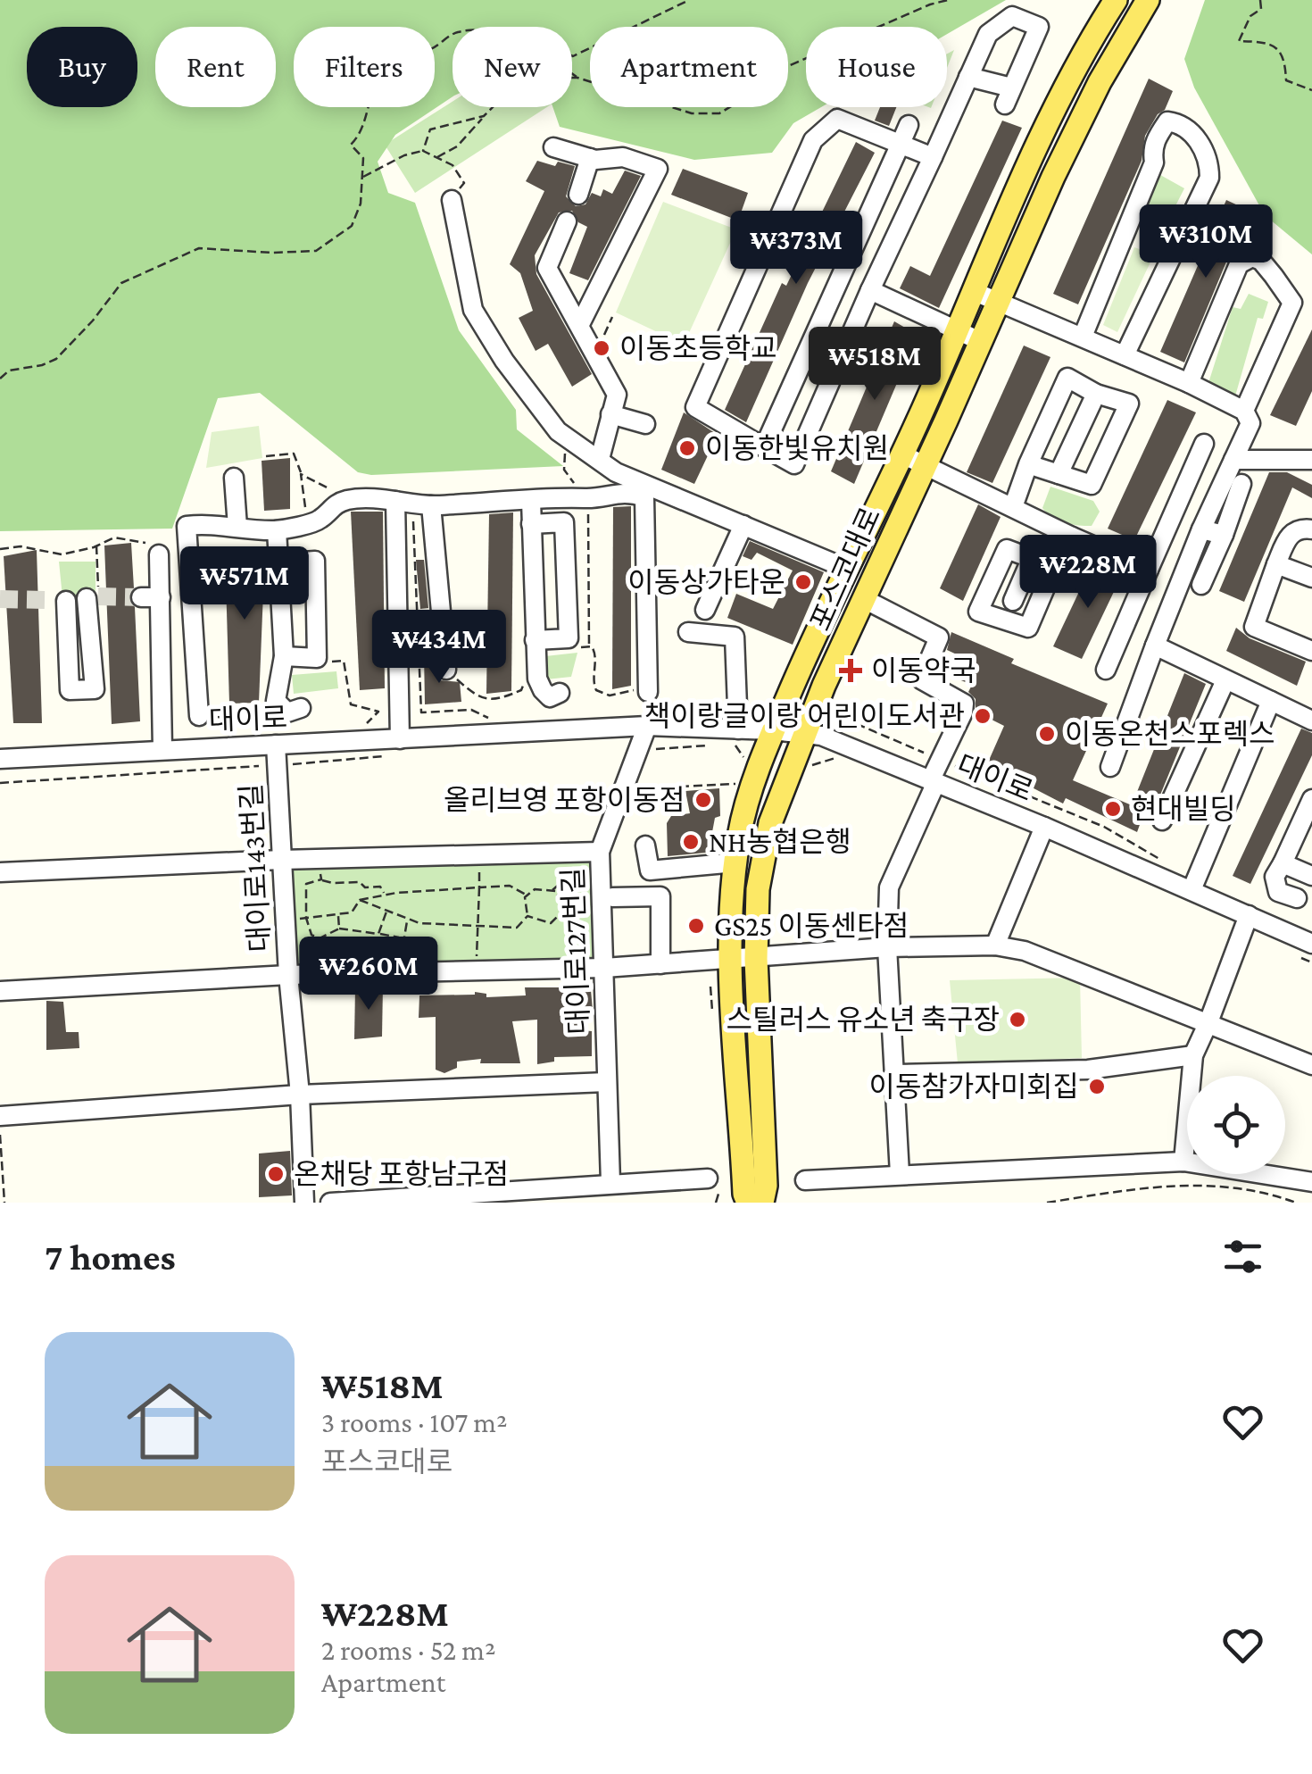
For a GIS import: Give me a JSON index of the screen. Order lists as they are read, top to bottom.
{
  "streets": {
    "main road": ["포스코대로"],
    "street": ["대이로", "대이로143번길", "대이로127번길"]
  },
  "crossings": [
    ["포스코대로", "대이로"],
    ["대이로", "대이로143번길"],
    ["대이로", "대이로127번길"]
  ],
  "places": {
    "other": [
      "이동초등학교",
      "이동한빛유치원",
      "이동상가타운",
      "책이랑글이랑 어린이도서관",
      "이동온천스포렉스",
      "올리브영 포항이동점",
      "현대빌딩",
      "NH농협은행",
      "GS25 이동센타점",
      "스틸러스 유소년 축구장",
      "이동참가자미회집",
      "온채당 포항남구점"
    ],
    "health": ["이동약국"]
  },
  "page": {
    "chip": [
      "Buy",
      "Rent",
      "Filters",
      "New",
      "Apartment",
      "House"
    ],
    "price": [
      "₩310M",
      "₩373M",
      "₩518M",
      "₩228M",
      "₩571M",
      "₩434M",
      "₩260M"
    ],
    "heading": "7 homes",
    "list": [
      {
        "name": "₩518M",
        "note": "3 rooms · 107 m² · 포스코대로"
      },
      {
        "name": "₩228M",
        "note": "2 rooms · 52 m² · Apartment"
      }
    ]
  }
}
